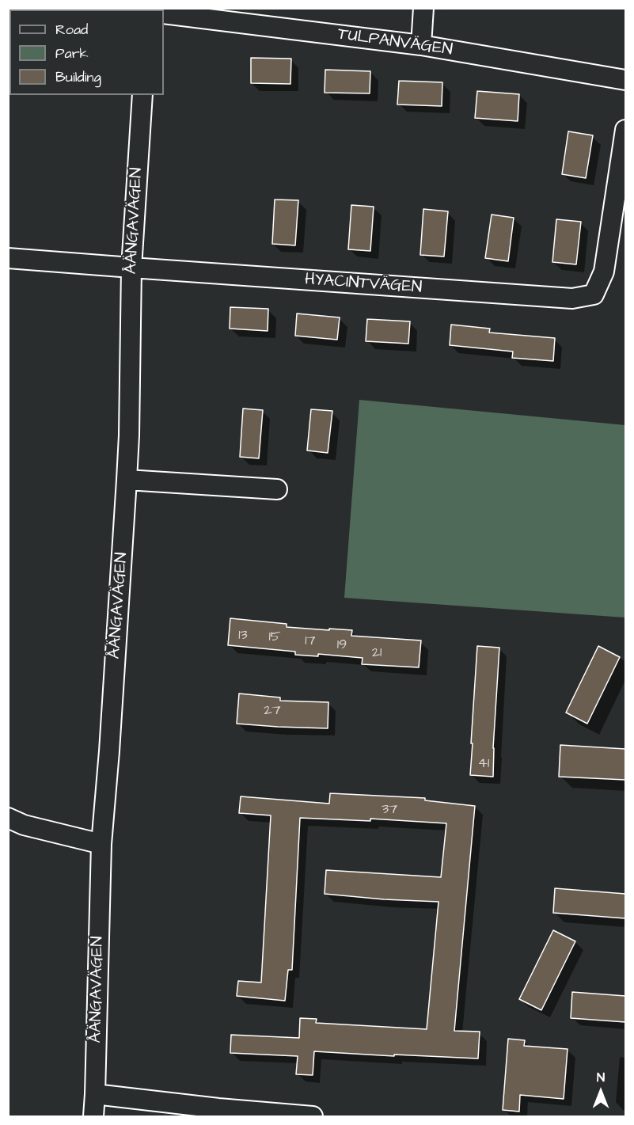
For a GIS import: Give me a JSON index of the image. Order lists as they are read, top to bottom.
{
  "streets": {
    "street": ["TULPANVÄGEN", "ÅÄNGAVÄGEN", "HYACINTVÄGEN"]
  },
  "crossings": [
    ["ÅÄNGAVÄGEN", "HYACINTVÄGEN"]
  ],
  "house_numbers": [
    "13",
    "15",
    "17",
    "19",
    "21",
    "27",
    "41",
    "37"
  ],
  "legend": ["Road", "Park", "Building"],
  "north": "top"
}
